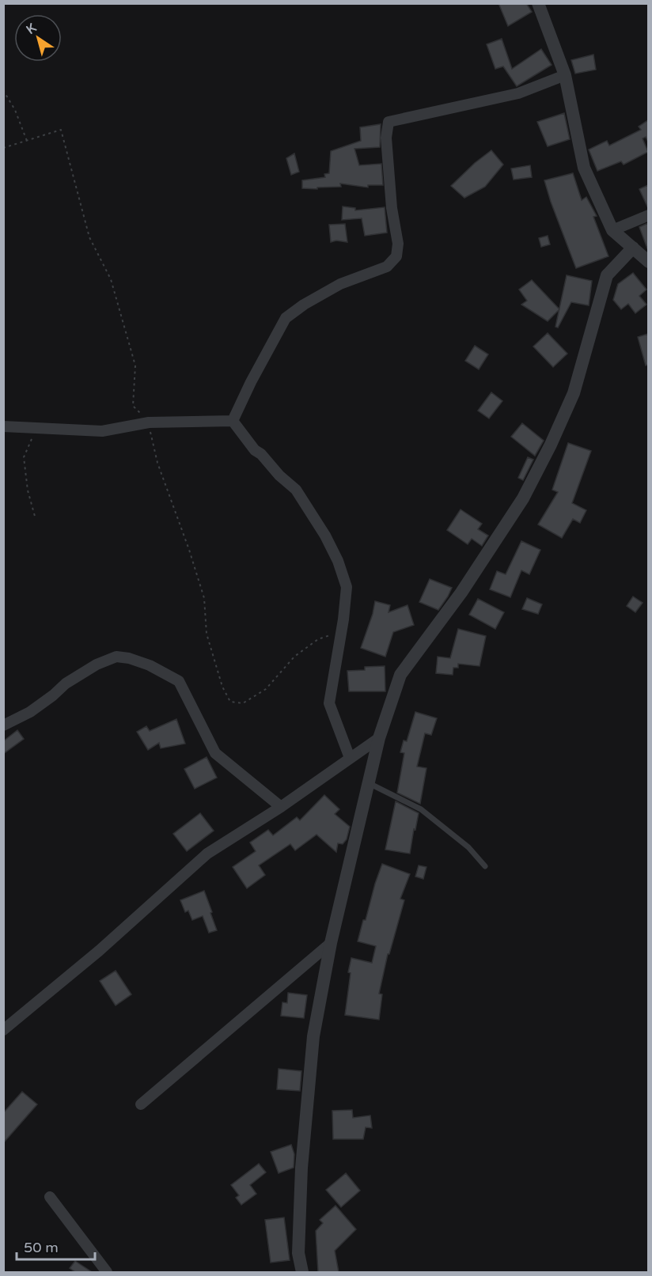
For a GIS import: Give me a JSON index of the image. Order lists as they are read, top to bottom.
{
  "scale_bar": "50 m",
  "north": "top left"
}
